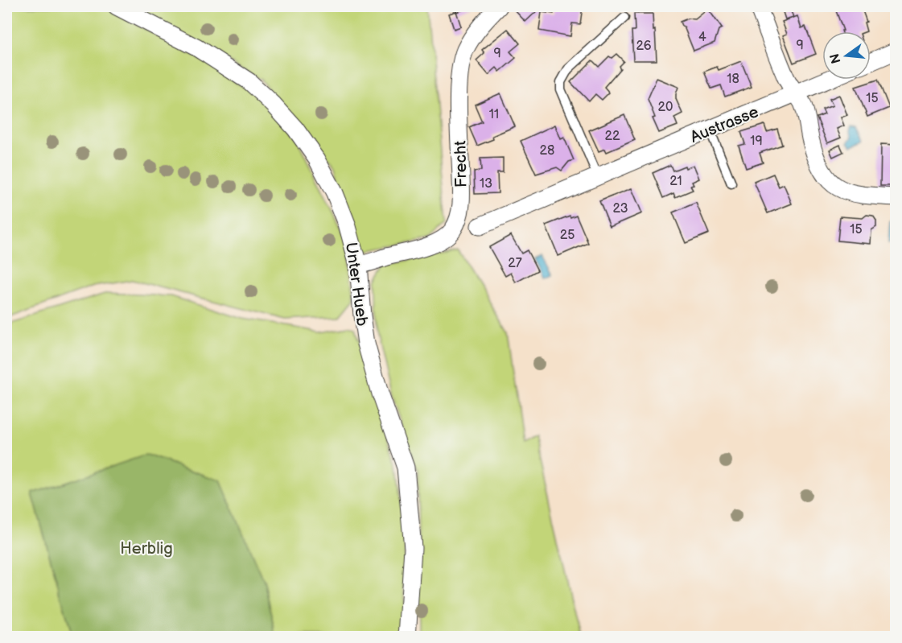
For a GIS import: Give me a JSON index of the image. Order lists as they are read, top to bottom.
{
  "streets": {
    "street": ["Austrasse", "Frecht", "Unter Hueb"]
  },
  "crossings": [
    ["Frecht", "Unter Hueb"]
  ],
  "parks": ["Herblig"],
  "house_numbers": [
    "4",
    "9",
    "26",
    "9",
    "18",
    "15",
    "20",
    "11",
    "22",
    "19",
    "28",
    "21",
    "13",
    "23",
    "15",
    "25",
    "27"
  ],
  "north": "left"
}
